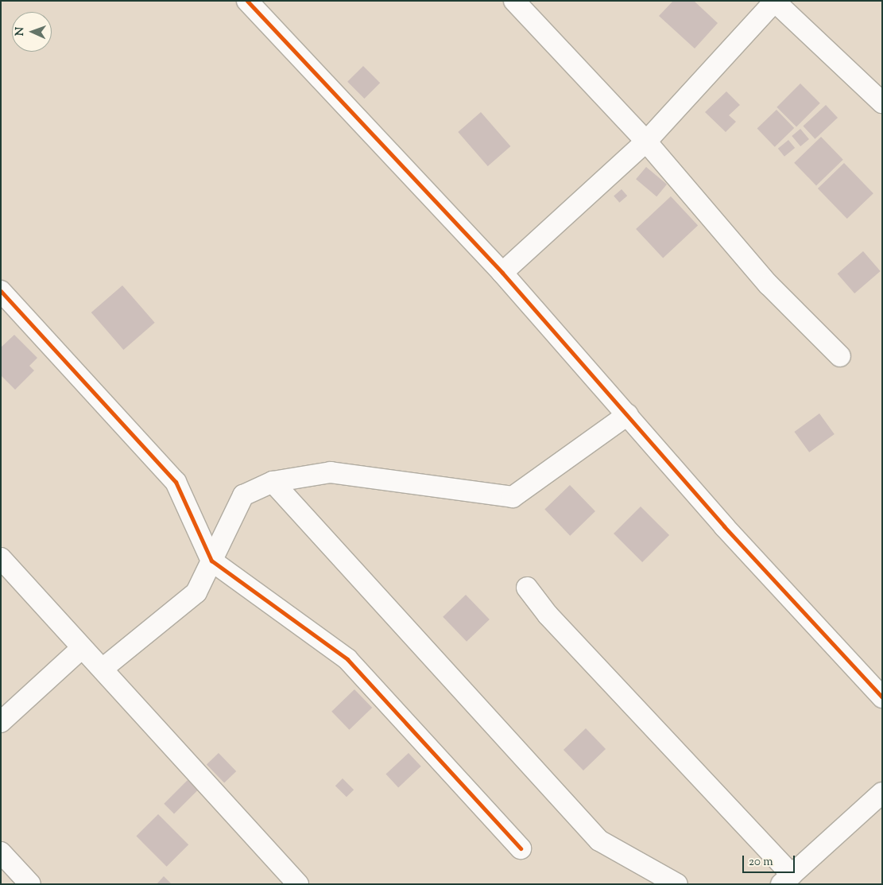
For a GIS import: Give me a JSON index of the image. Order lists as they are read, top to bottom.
{
  "scale_bar": "20 m",
  "north": "left"
}
